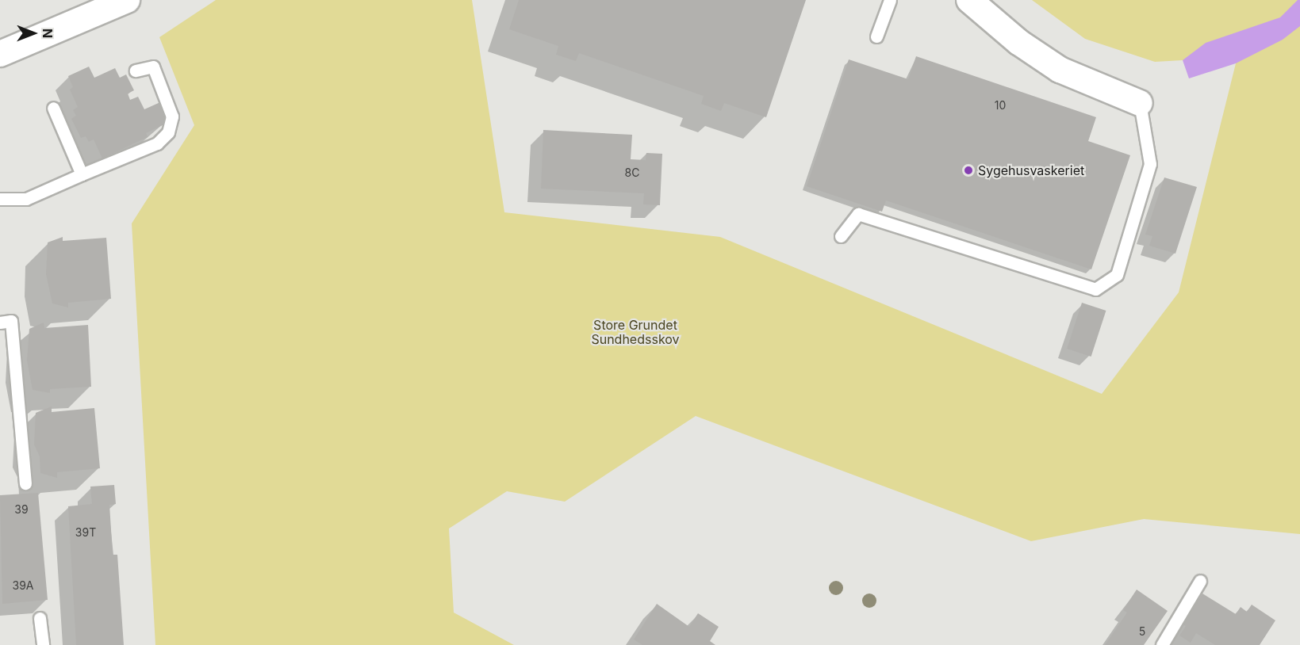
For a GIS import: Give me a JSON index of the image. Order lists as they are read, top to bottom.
{
  "parks": ["Store Grundet Sundhedsskov"],
  "places": ["Sygehusvaskeriet"],
  "house_numbers": [
    "10",
    "8C",
    "39",
    "39T",
    "39A",
    "5"
  ],
  "north": "right"
}
